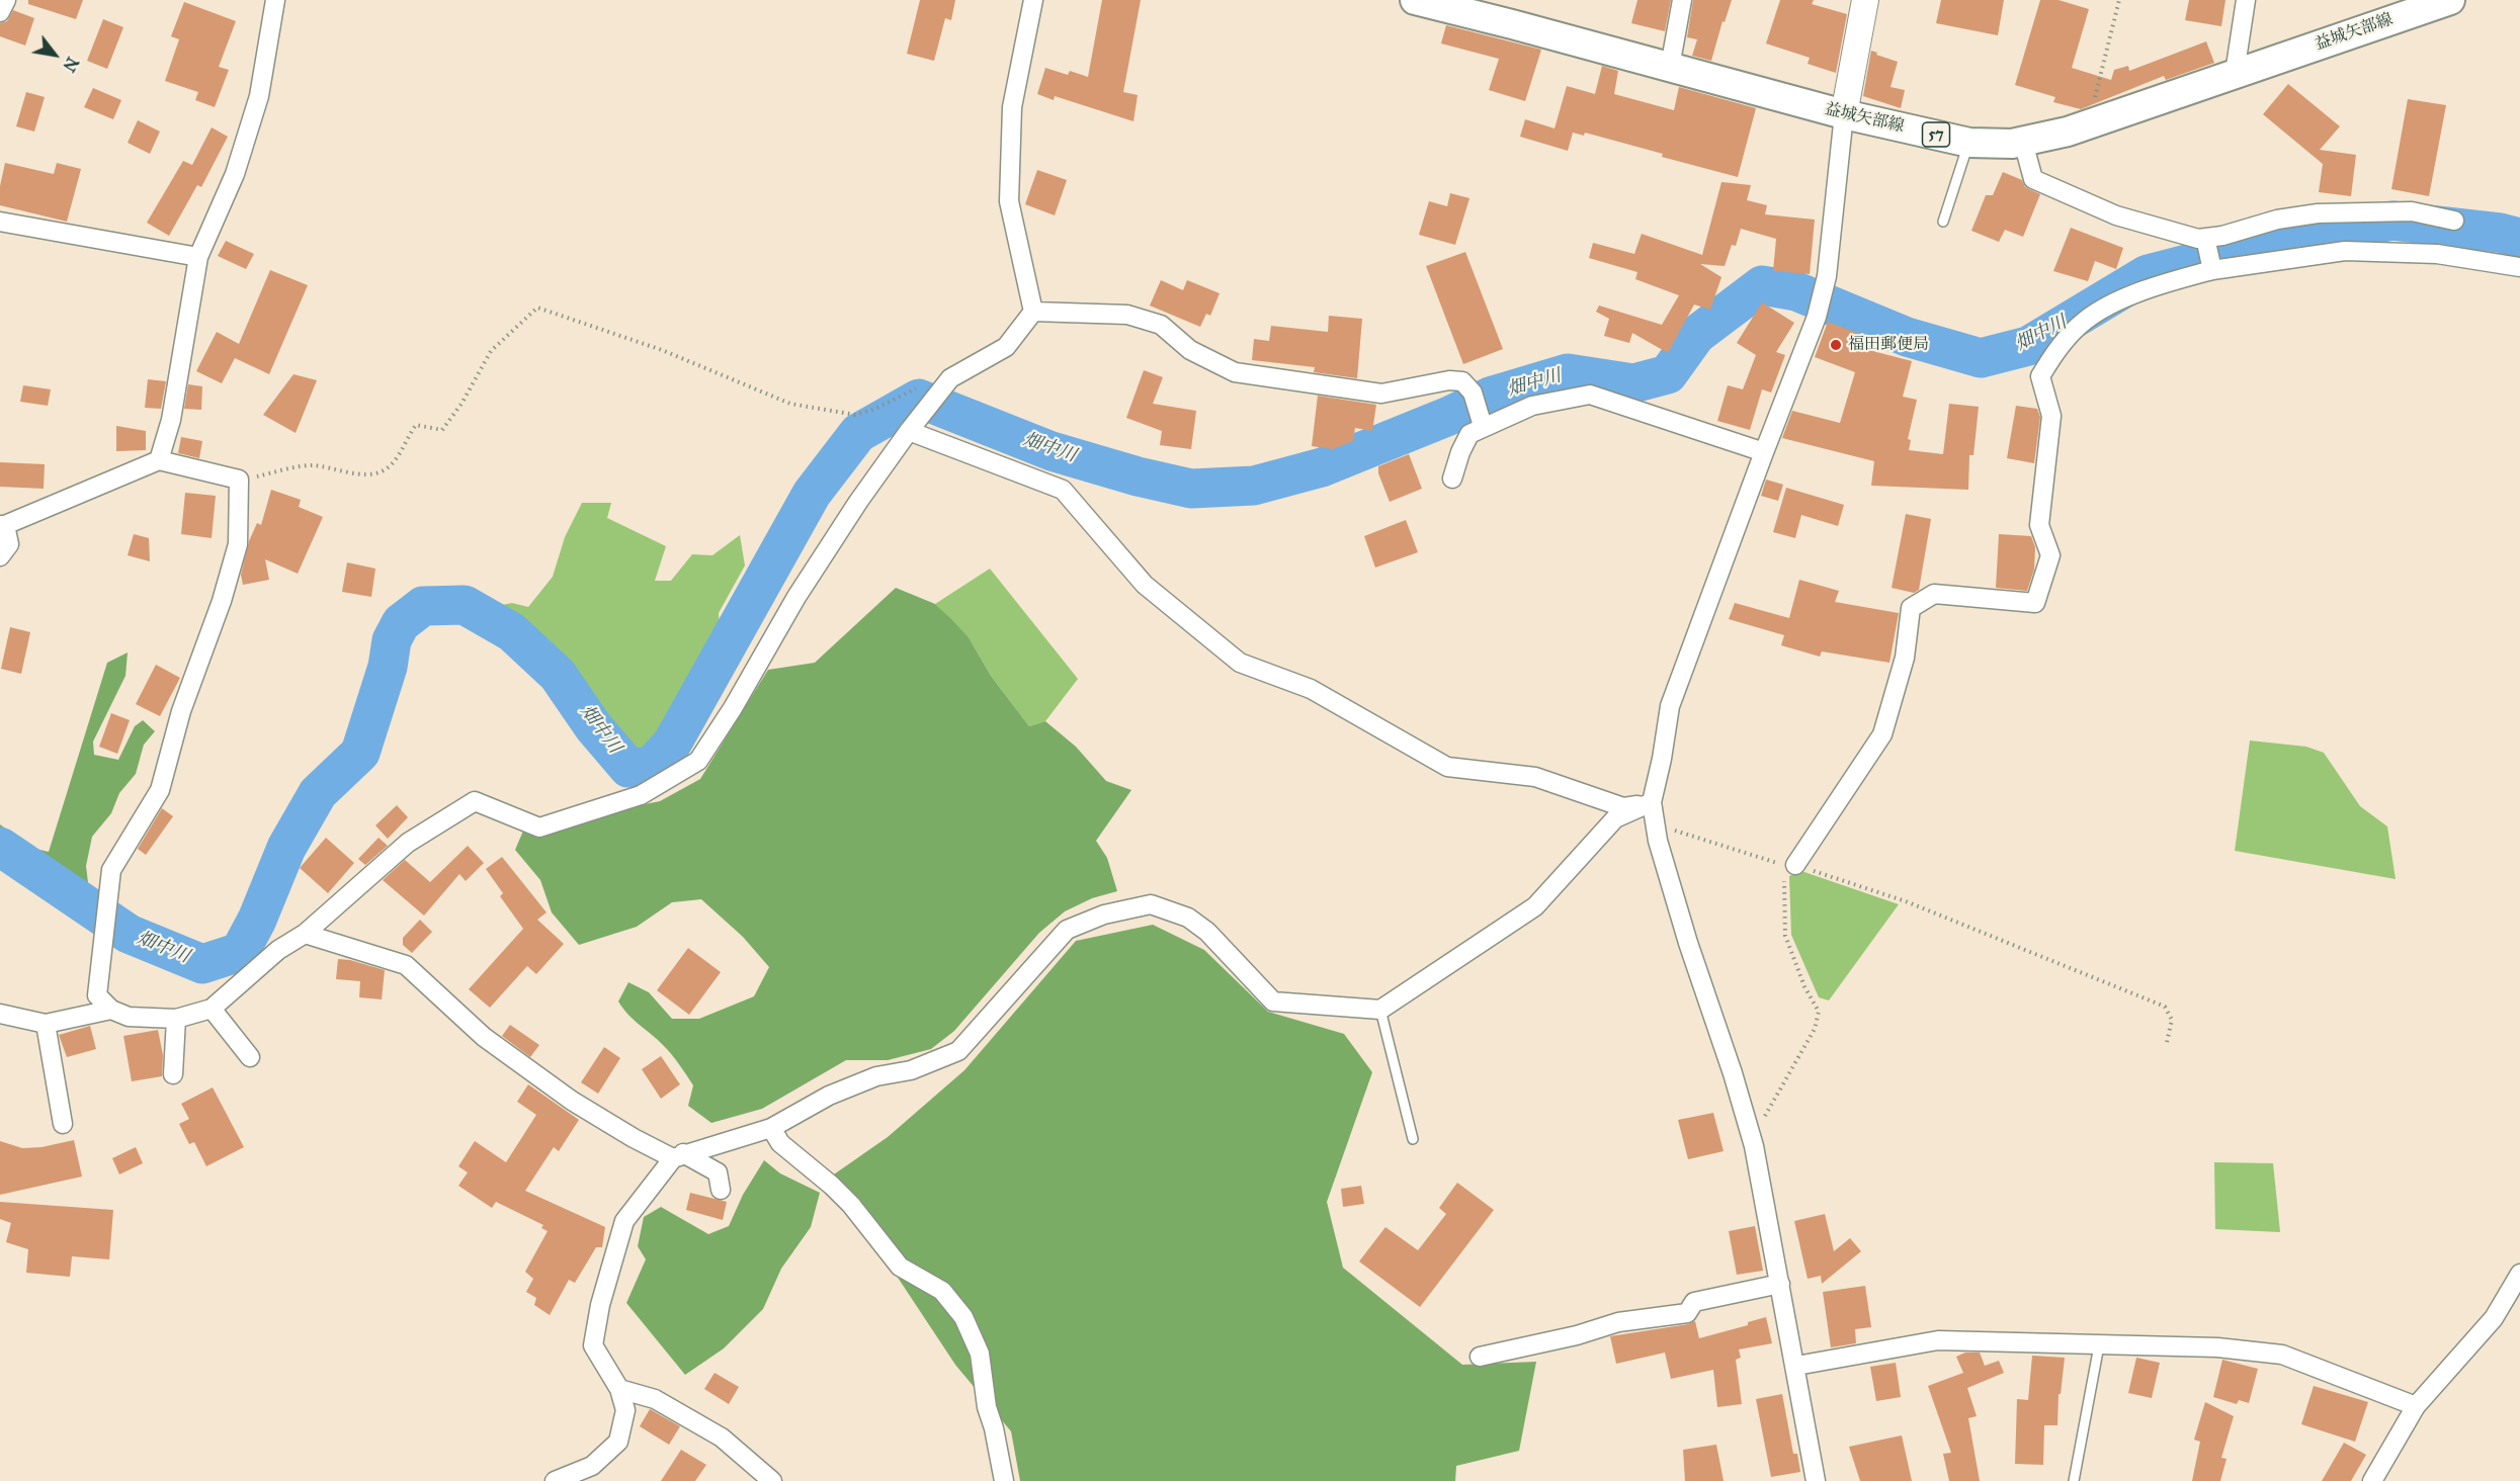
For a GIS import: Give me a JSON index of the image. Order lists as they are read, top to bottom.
{
  "streets": {
    "main road": ["益城矢部線", "57"]
  },
  "water": ["畑中川"],
  "places": ["福田郵便局"],
  "north": "bottom right"
}
